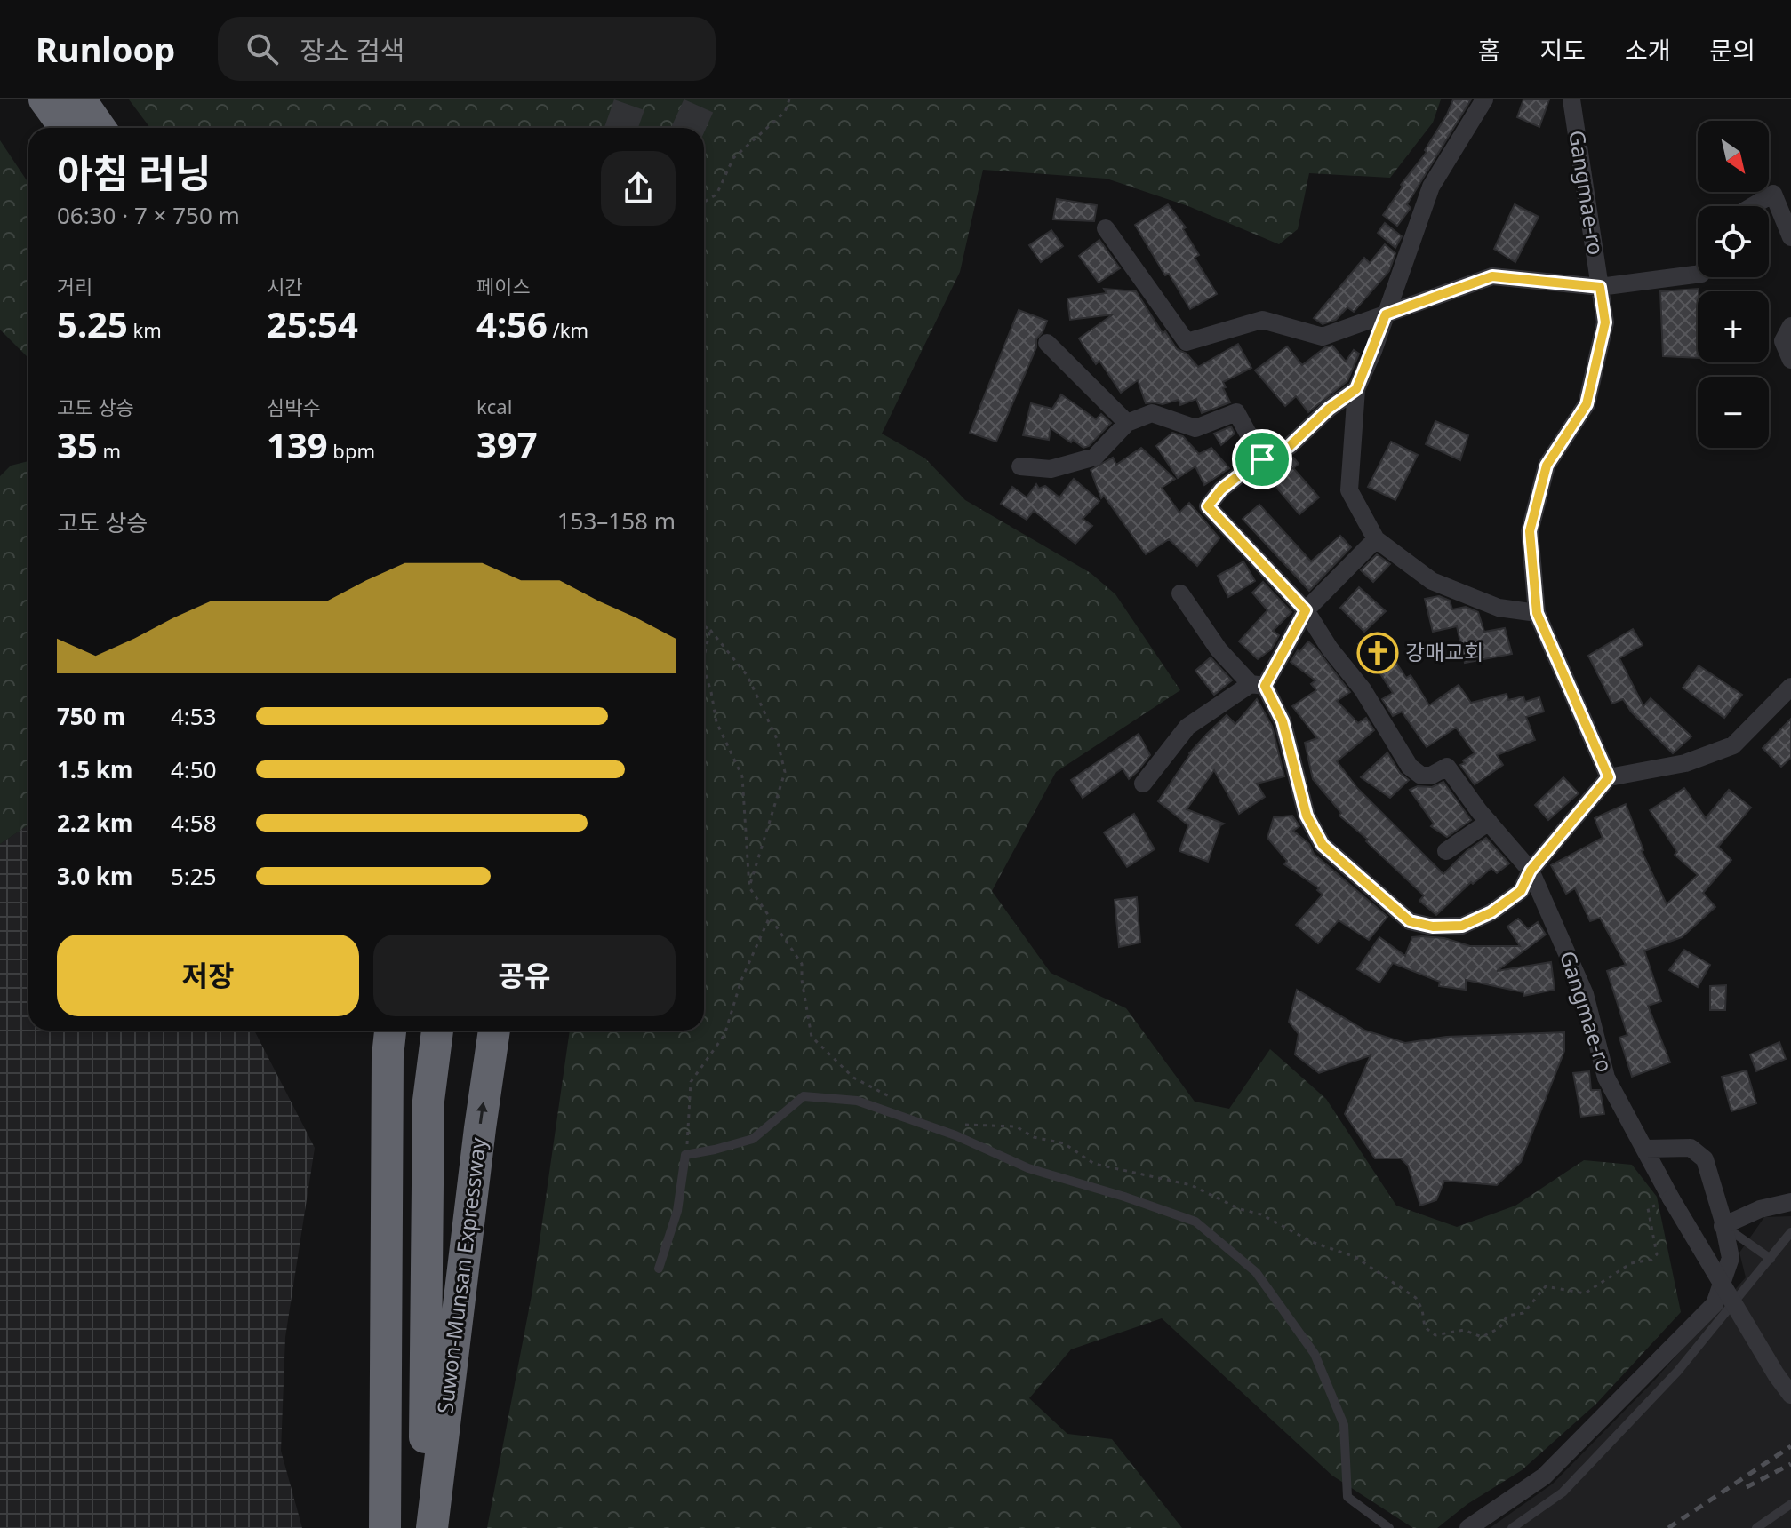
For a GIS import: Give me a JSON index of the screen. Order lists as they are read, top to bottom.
{
  "streets": {
    "highway": ["Suwon-Munsan Expressway"],
    "street": ["Gangmae-ro"]
  },
  "places": {
    "church": ["강매교회"]
  },
  "north": "bottom right",
  "page": {
    "header": "Runloop",
    "search": "장소 검색",
    "nav": [
      "홈",
      "지도",
      "소개",
      "문의"
    ],
    "map_buttons": ["+", "−"],
    "heading": ["아침 러닝", "06:30 · 7 × 750 m"],
    "stats": [
      ["거리", "5.25 km"],
      ["시간", "25:54"],
      ["페이스", "4:56 /km"],
      ["고도 상승", "35 m"],
      ["심박수", "139 bpm"],
      ["kcal", "397"]
    ],
    "chart": ["고도 상승", "153–158 m"],
    "list": [
      {
        "name": "750 m",
        "note": "4:53"
      },
      {
        "name": "1.5 km",
        "note": "4:50"
      },
      {
        "name": "2.2 km",
        "note": "4:58"
      },
      {
        "name": "3.0 km",
        "note": "5:25"
      }
    ],
    "buttons": ["저장", "공유"]
  }
}
